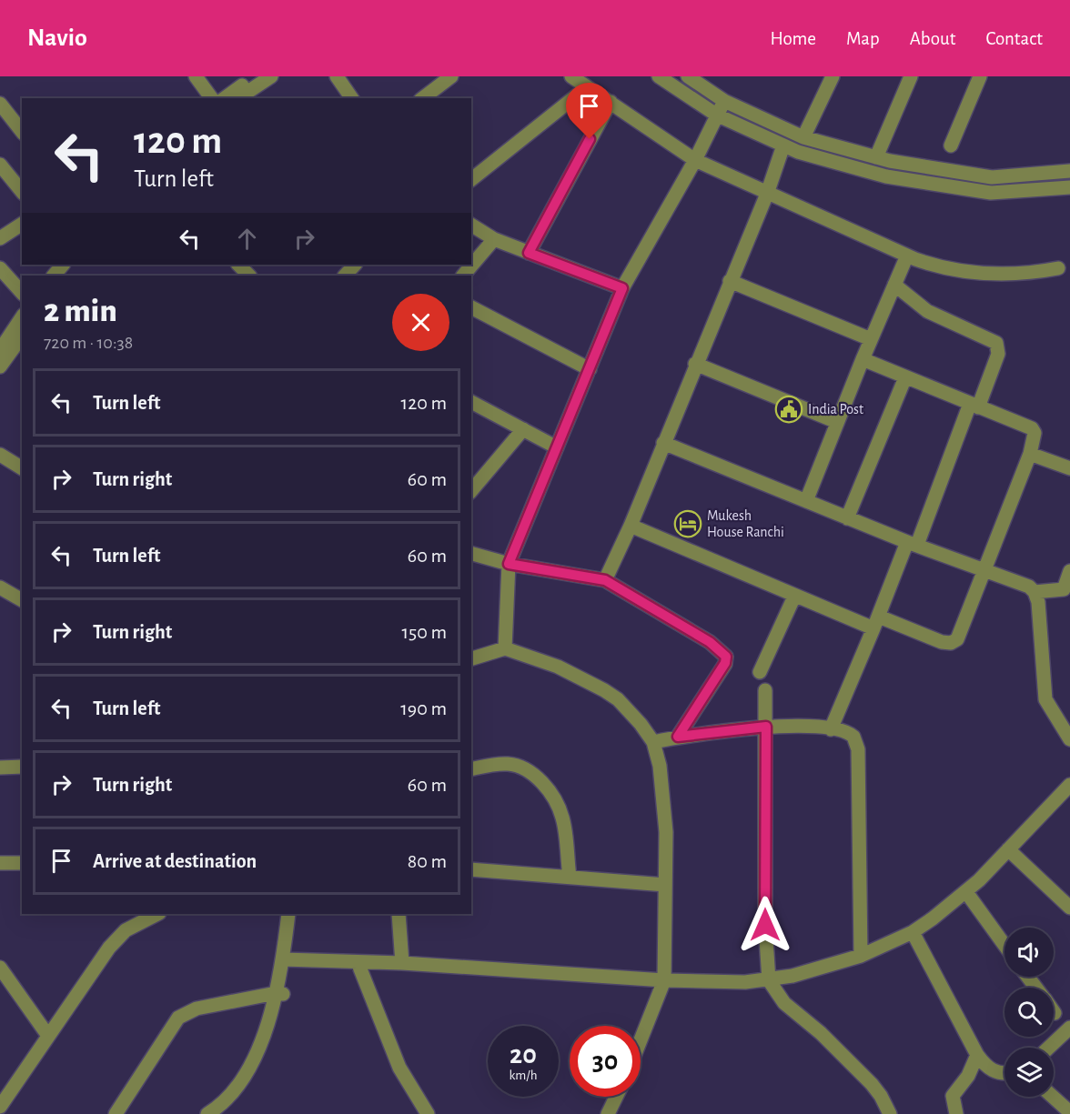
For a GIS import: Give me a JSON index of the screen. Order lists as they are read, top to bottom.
{
  "places": {
    "public building": ["India Post"],
    "hotel": ["Mukesh House Ranchi"]
  },
  "page": {
    "header": "Navio",
    "nav": [
      "Home",
      "Map",
      "About",
      "Contact"
    ],
    "turn": ["120 m", "Turn left"],
    "heading": ["2 min", "720 m · 10:38"],
    "list": [
      {
        "name": "Turn left",
        "value": "120 m"
      },
      {
        "name": "Turn right",
        "value": "60 m"
      },
      {
        "name": "Turn left",
        "value": "60 m"
      },
      {
        "name": "Turn right",
        "value": "150 m"
      },
      {
        "name": "Turn left",
        "value": "190 m"
      },
      {
        "name": "Turn right",
        "value": "60 m"
      },
      {
        "name": "Arrive at destination",
        "value": "80 m"
      }
    ],
    "speed": "20 km/h",
    "limit": "30"
  }
}
